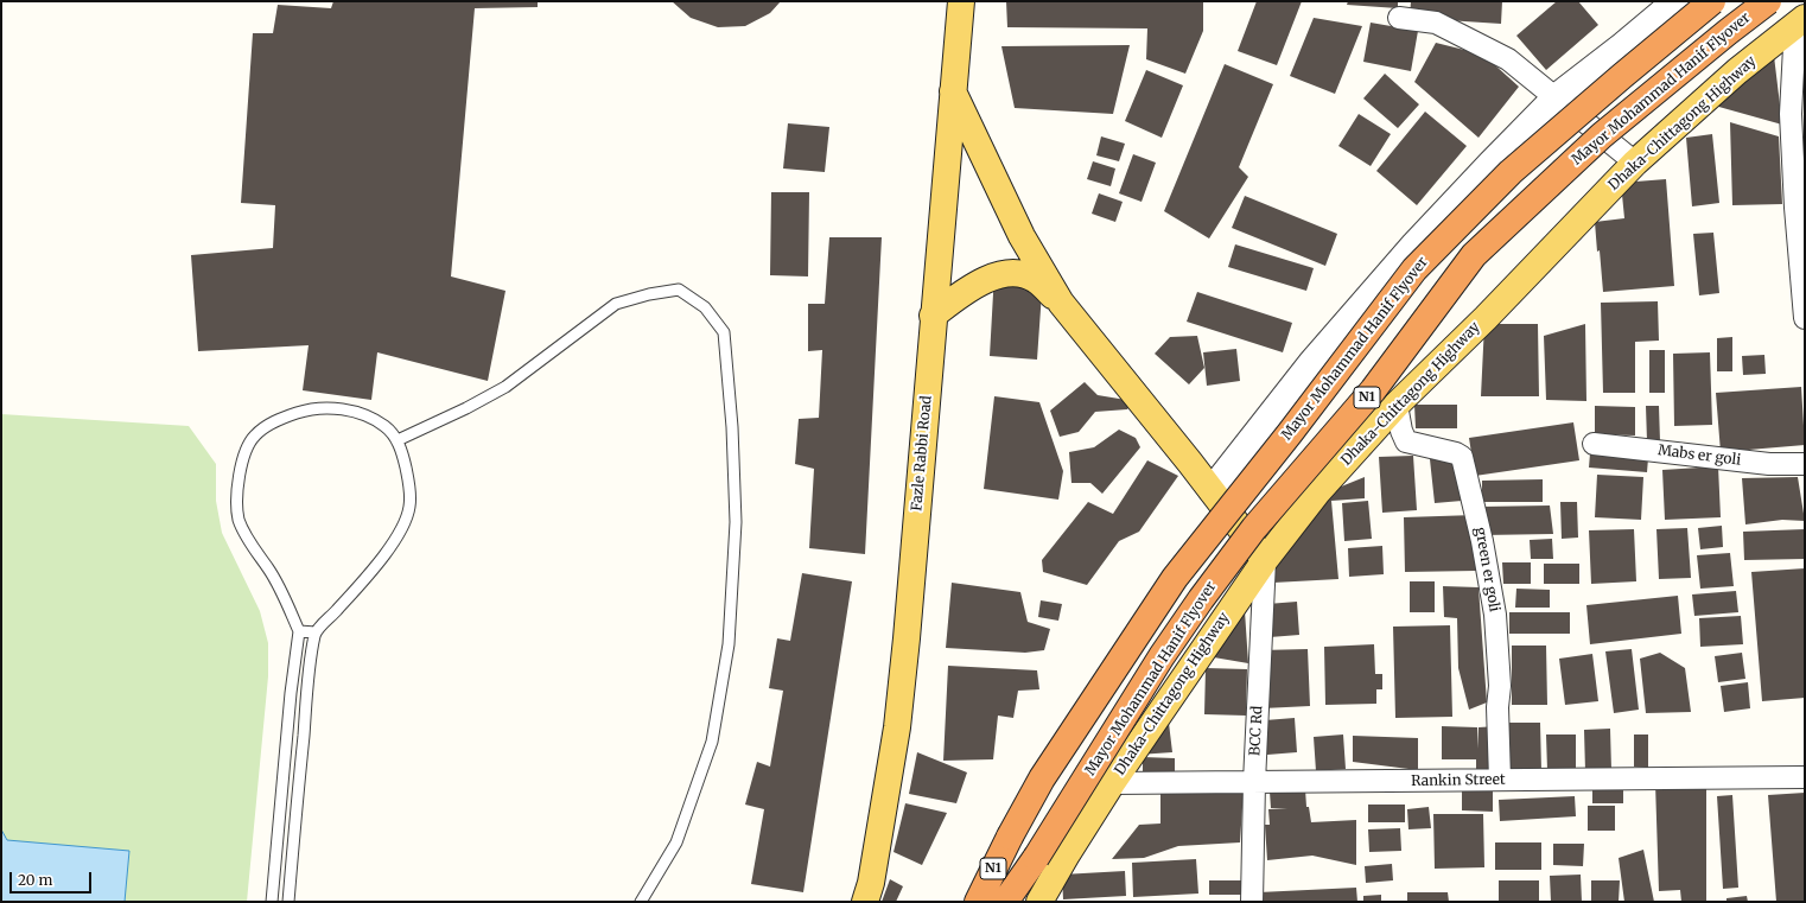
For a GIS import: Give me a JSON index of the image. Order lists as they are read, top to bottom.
{
  "streets": {
    "highway": ["Mayor Mohammad Hanif Flyover", "N1"],
    "main road": ["Dhaka-Chittagong Highway", "Fazle Rabbi Road"],
    "street": [
      "Mabs er goli",
      "green er goli",
      "BCC Rd",
      "Rankin Street"
    ]
  },
  "crossings": [
    ["Dhaka-Chittagong Highway", "green er goli"],
    ["Dhaka-Chittagong Highway", "BCC Rd"],
    ["Dhaka-Chittagong Highway", "Rankin Street"],
    ["green er goli", "Rankin Street"],
    ["BCC Rd", "Rankin Street"]
  ],
  "scale_bar": "20 m"
}
